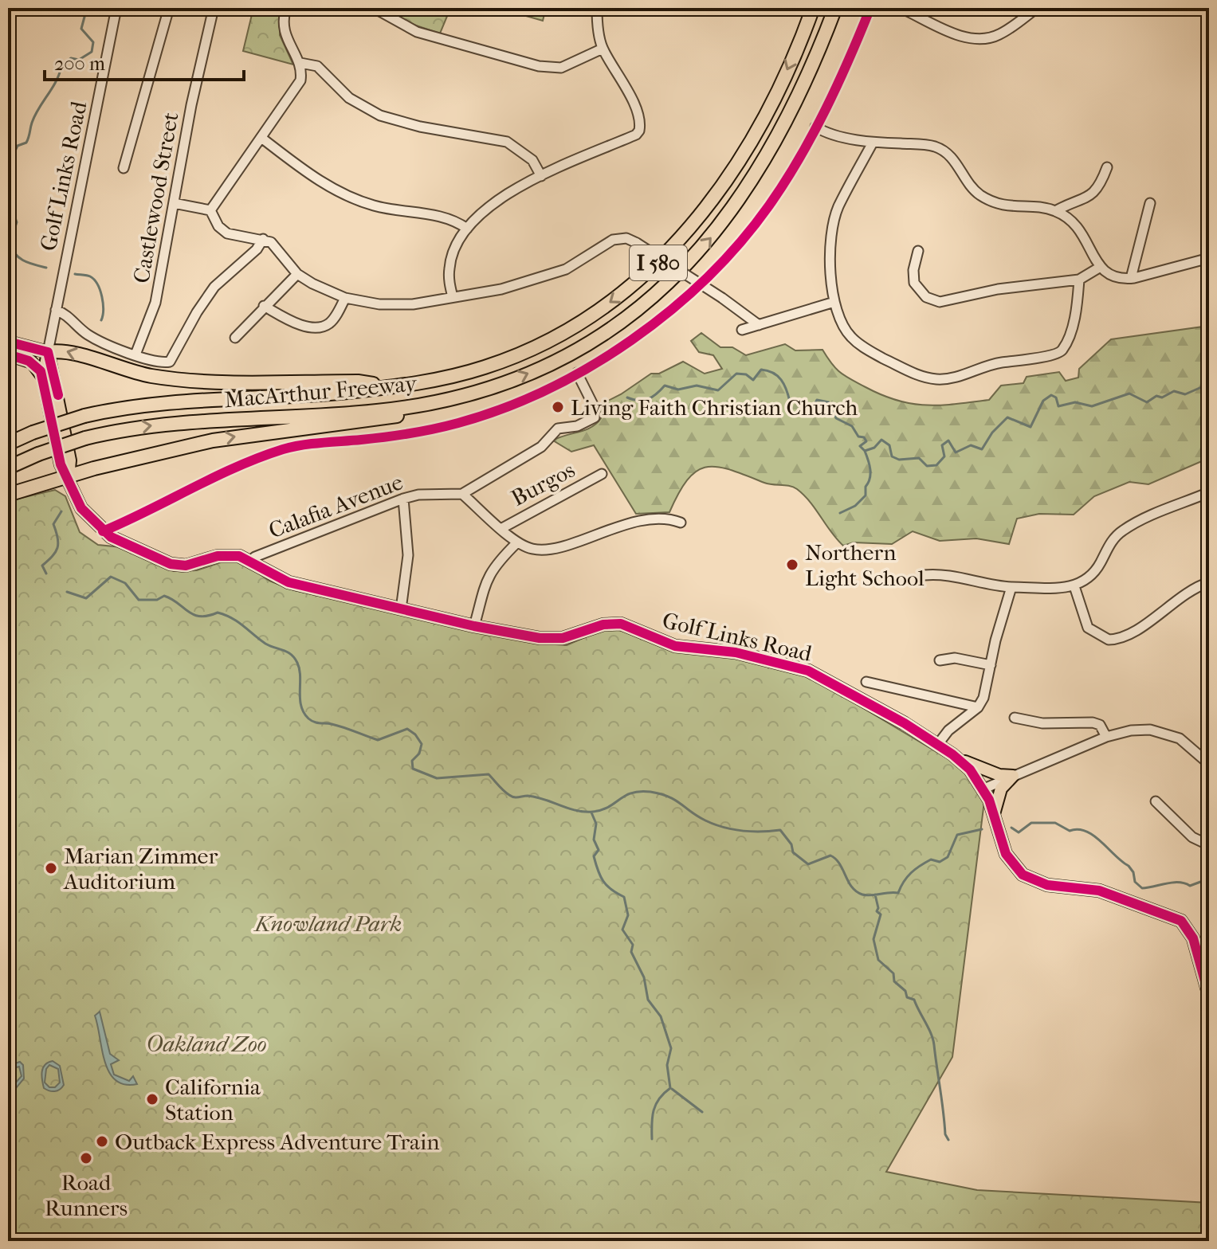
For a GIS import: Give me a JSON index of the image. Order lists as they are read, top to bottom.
{
  "streets": {
    "highway": ["I 580", "MacArthur Freeway"],
    "main road": ["Golf Links Road"],
    "street": ["Castlewood Street", "Burgos", "Calafia Avenue"]
  },
  "crossings": [
    ["Golf Links Road", "Calafia Avenue"]
  ],
  "parks": ["Knowland Park", "Oakland Zoo"],
  "places": [
    "Living Faith Christian Church",
    "Northern Light School",
    "Marian Zimmer Auditorium",
    "California Station",
    "Outback Express Adventure Train",
    "Road Runners"
  ],
  "scale_bar": "200 m"
}
